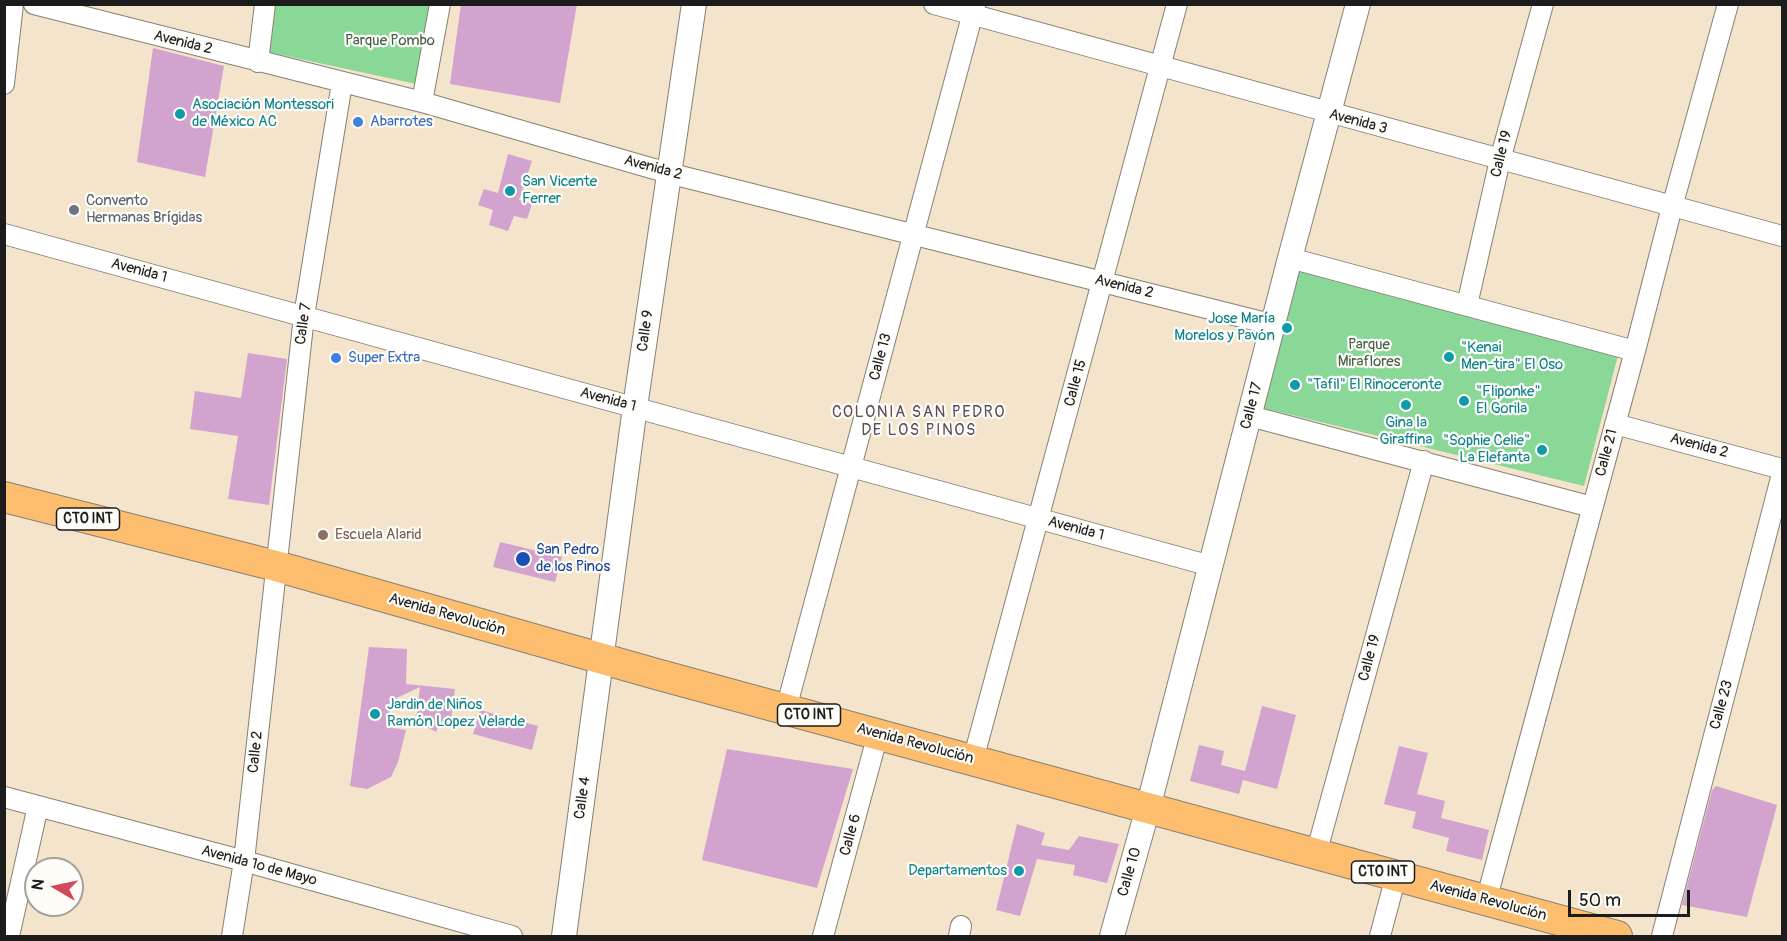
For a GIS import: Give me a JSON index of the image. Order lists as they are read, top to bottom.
{
  "streets": {
    "main road": ["CTO INT", "Avenida Revolución"],
    "street": [
      "Avenida 2",
      "Avenida 3",
      "Calle 19",
      "Avenida 1",
      "Calle 7",
      "Calle 9",
      "Calle 13",
      "Calle 15",
      "Calle 17",
      "Calle 21",
      "Calle 23",
      "Calle 2",
      "Calle 4",
      "Calle 6",
      "Avenida 1º de Mayo",
      "Calle 10"
    ]
  },
  "crossings": [
    ["Avenida 2", "Calle 7"],
    ["Avenida 2", "Calle 9"],
    ["Avenida 2", "Calle 13"],
    ["Avenida 2", "Calle 15"],
    ["Avenida 2", "Calle 17"],
    ["Avenida 2", "Calle 21"],
    ["Avenida 3", "Calle 19"],
    ["Avenida 3", "Calle 13"],
    ["Avenida 3", "Calle 15"],
    ["Avenida 3", "Calle 17"],
    ["Avenida 3", "Calle 21"],
    ["Calle 19", "Avenida Revolución"],
    ["Avenida 1", "Calle 7"],
    ["Avenida 1", "Calle 9"],
    ["Avenida 1", "Calle 13"],
    ["Avenida 1", "Calle 15"],
    ["Avenida 1", "Calle 17"],
    ["Calle 7", "Avenida Revolución"],
    ["Calle 7", "Calle 2"],
    ["Calle 9", "Avenida Revolución"],
    ["Calle 9", "Calle 4"],
    ["Calle 13", "Avenida Revolución"],
    ["Calle 15", "Avenida Revolución"],
    ["Calle 17", "Avenida Revolución"],
    ["Calle 17", "Calle 10"],
    ["Calle 21", "Avenida Revolución"],
    ["Avenida Revolución", "Calle 2"],
    ["Avenida Revolución", "Calle 4"],
    ["Avenida Revolución", "Calle 6"],
    ["Avenida Revolución", "Calle 10"],
    ["Calle 2", "Avenida 1º de Mayo"]
  ],
  "districts": ["COLONIA SAN PEDRO DE LOS PINOS"],
  "parks": ["Parque Pombo", "Parque Miraflores"],
  "places": [
    "Asociación Montessori de México AC",
    "Abarrotes",
    "San Vicente Ferrer",
    "Convento Hermanas Brígidas",
    "Jose María Morelos y Pavón",
    "\"Kenai Men-tira\" El Oso",
    "Super Extra",
    "\"Tafil\" El Rinoceronte",
    "\"Fliponke\" El Gorila",
    "Gina la Giraffina",
    "\"Sophie Celie\" La Elefanta",
    "Escuela Alarid",
    "San Pedro de los Pinos",
    "Jardin de Niños Ramón Lopez Velarde",
    "Departamentos"
  ],
  "scale_bar": "50 m",
  "north": "left"
}
